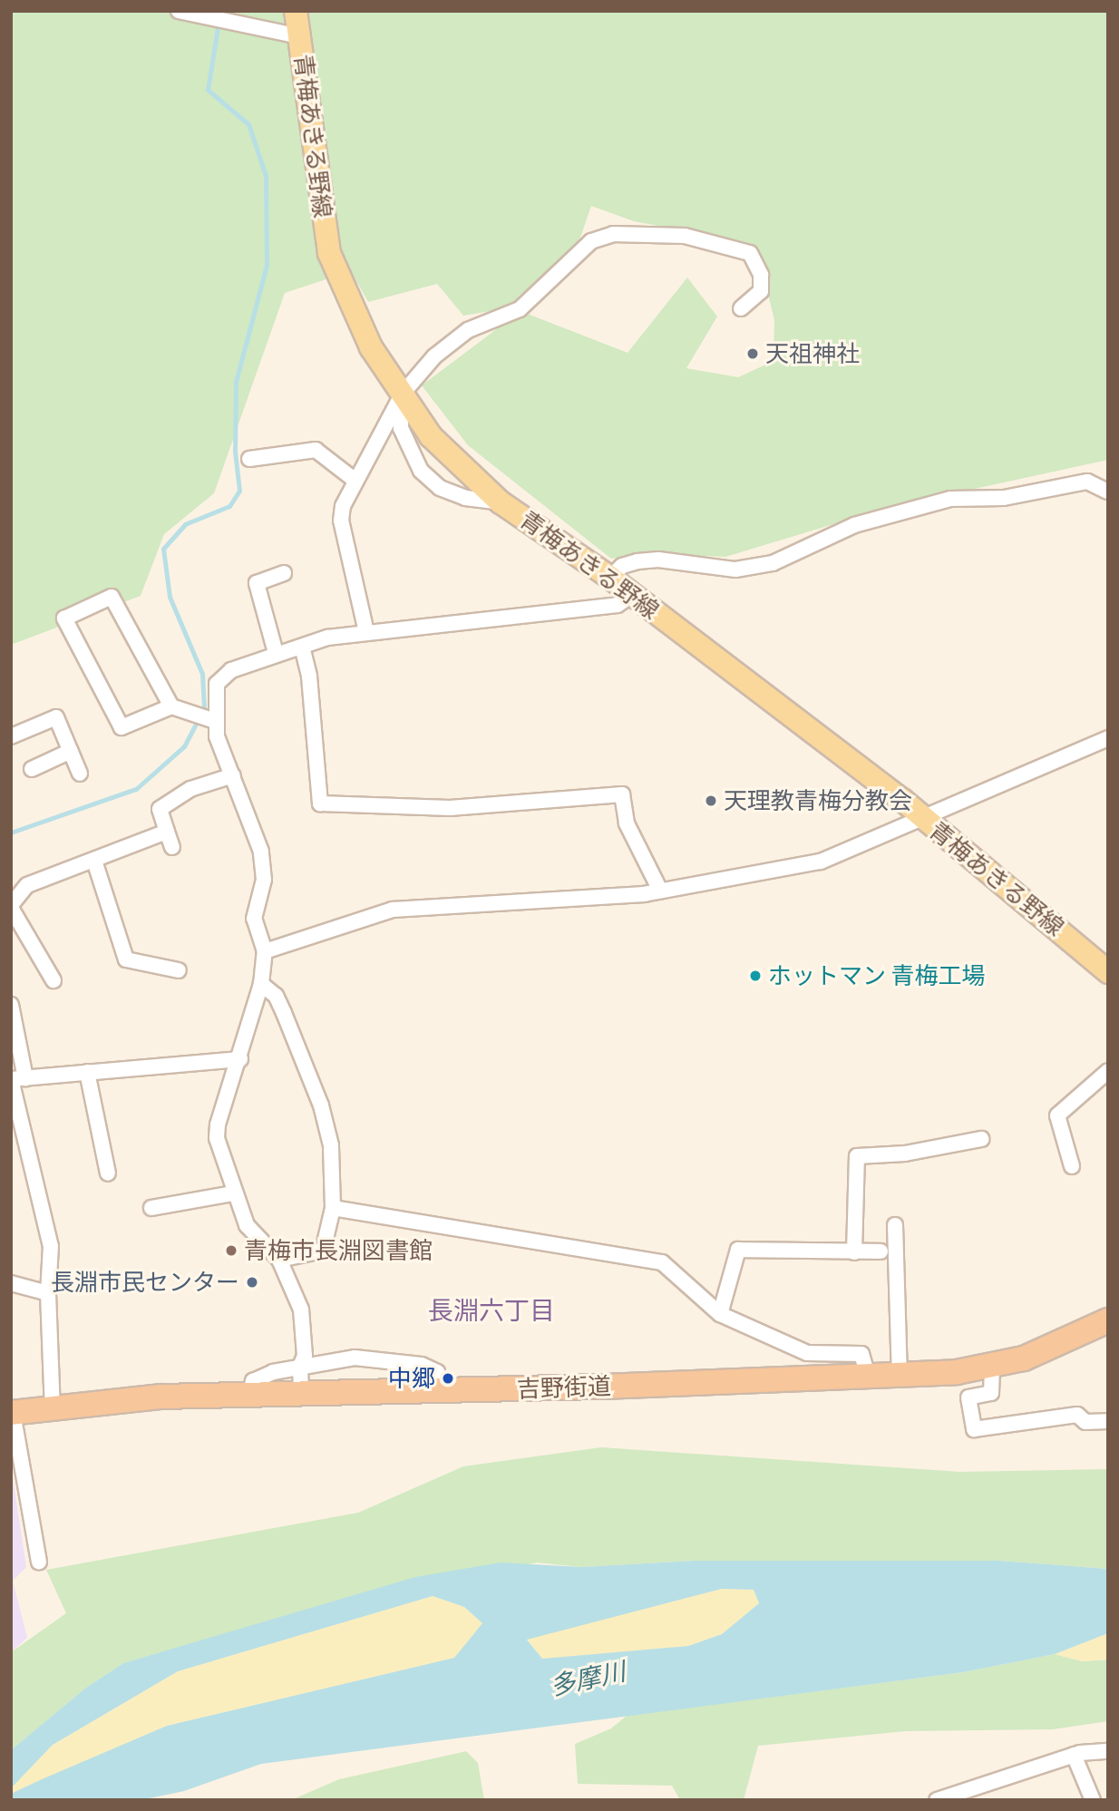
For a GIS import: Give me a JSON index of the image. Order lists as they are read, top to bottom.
{
  "streets": {
    "highway": ["吉野街道"],
    "main road": ["青梅あきる野線"]
  },
  "districts": ["長淵六丁目"],
  "water": ["多摩川"],
  "places": [
    "天祖神社",
    "天理教青梅分教会",
    "ホットマン 青梅工場",
    "青梅市長淵図書館",
    "長淵市民センター",
    "中郷"
  ]
}
